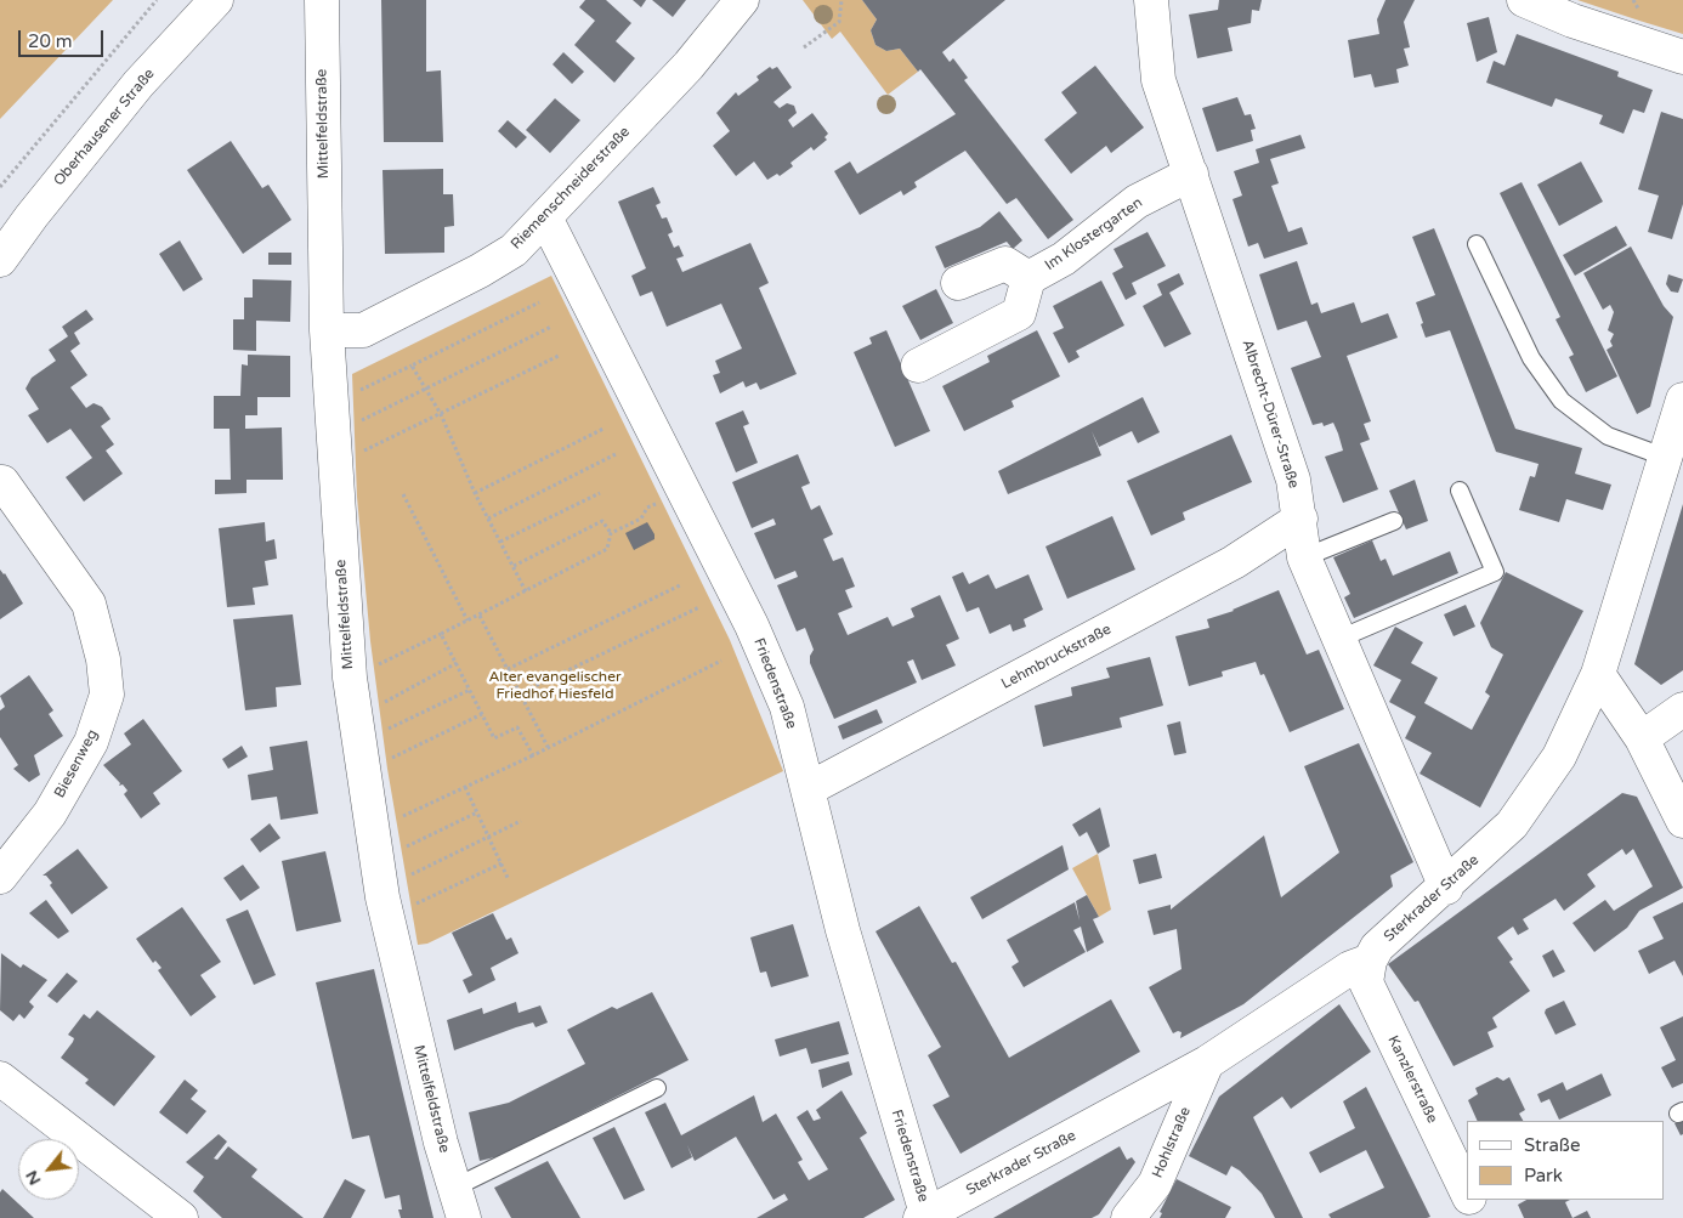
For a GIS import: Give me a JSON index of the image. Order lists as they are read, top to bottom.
{
  "streets": {
    "street": [
      "Mittelfeldstraße",
      "Oberhausener Straße",
      "Riemenschneiderstraße",
      "Im Klostergarten",
      "Albrecht-Dürer-Straße",
      "Lehmbruckstraße",
      "Friedenstraße",
      "Biesenweg",
      "Sterkrader Straße",
      "Kanzlerstraße",
      "Hohlstraße"
    ]
  },
  "crossings": [
    ["Mittelfeldstraße", "Riemenschneiderstraße"],
    ["Riemenschneiderstraße", "Friedenstraße"],
    ["Im Klostergarten", "Albrecht-Dürer-Straße"],
    ["Albrecht-Dürer-Straße", "Lehmbruckstraße"],
    ["Albrecht-Dürer-Straße", "Sterkrader Straße"],
    ["Lehmbruckstraße", "Friedenstraße"],
    ["Friedenstraße", "Sterkrader Straße"],
    ["Sterkrader Straße", "Kanzlerstraße"],
    ["Sterkrader Straße", "Hohlstraße"]
  ],
  "parks": ["Alter evangelischer Friedhof Hiesfeld"],
  "legend": ["Straße", "Park"],
  "scale_bar": "20 m",
  "north": "bottom left"
}
